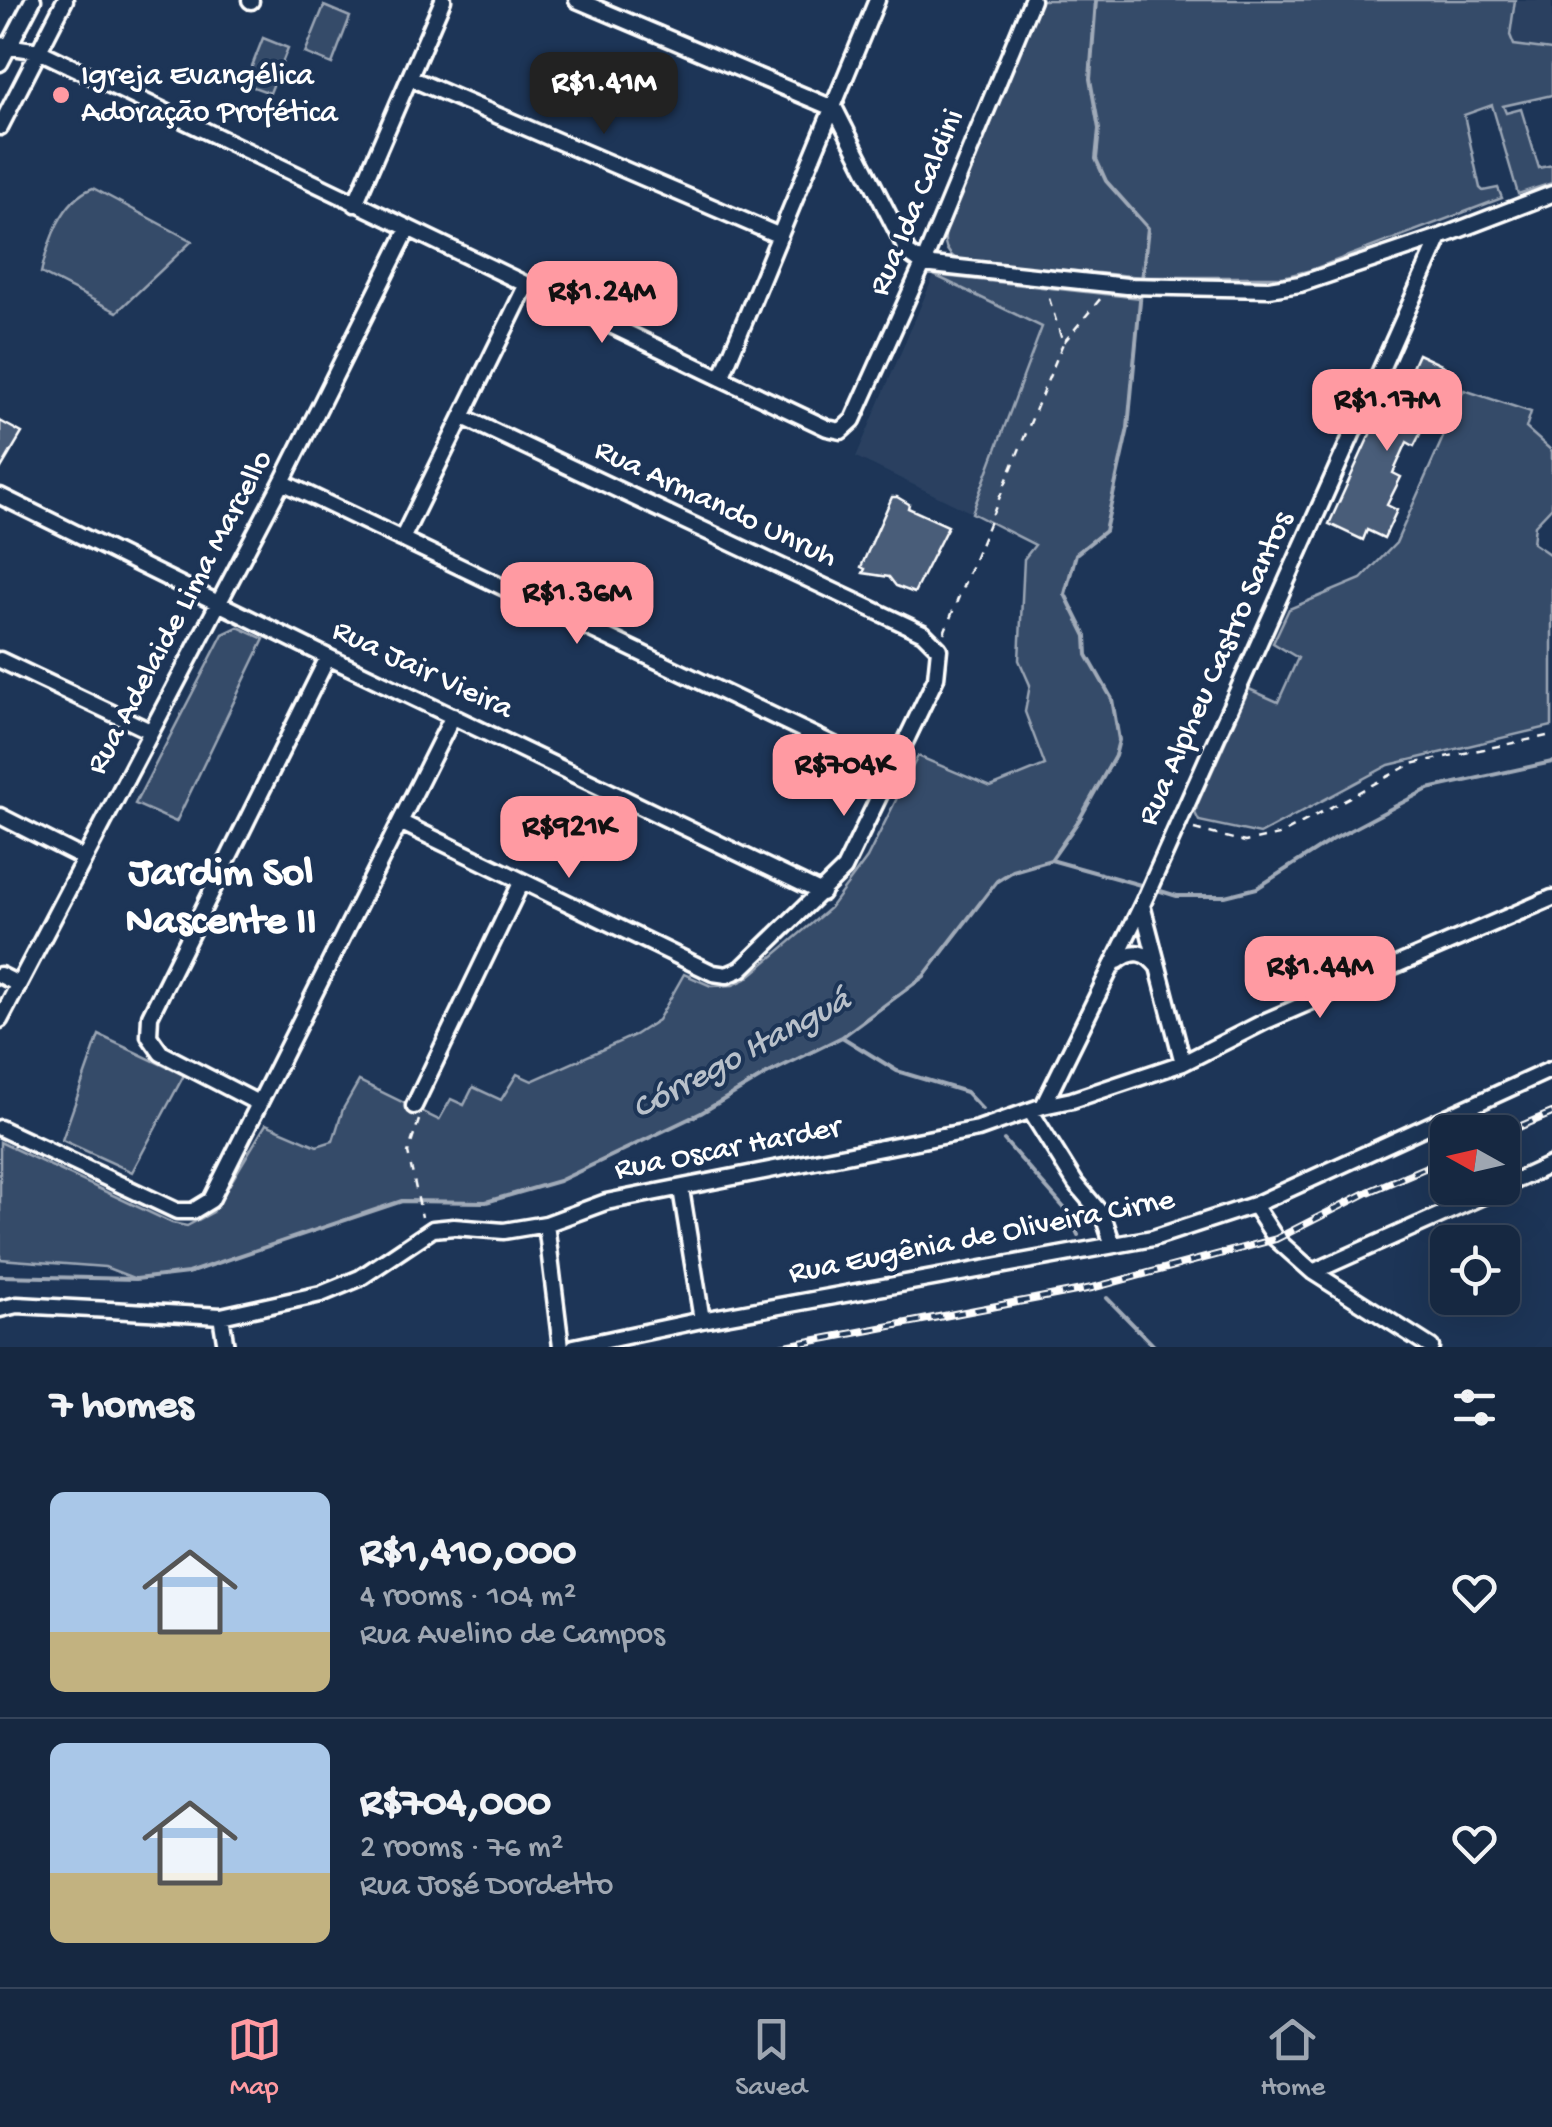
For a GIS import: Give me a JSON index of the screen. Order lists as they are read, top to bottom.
{
  "streets": {
    "street": [
      "Rua Ida Caldini",
      "Rua Armando Unruh",
      "Rua Adelaide Lima Marcello",
      "Rua Alpheu Castro Santos",
      "Rua Jair Vieira",
      "Rua Oscar Harder",
      "Rua Eugênia de Oliveira Cirne"
    ]
  },
  "crossings": [
    ["Rua Adelaide Lima Marcello", "Rua Jair Vieira"],
    ["Rua Alpheu Castro Santos", "Rua Oscar Harder"]
  ],
  "districts": ["Jardim Sol Nascente II"],
  "water": ["Córrego Itanguá"],
  "places": ["Igreja Evangélica Adoração Profética"],
  "north": "left",
  "page": {
    "price": [
      "R$1.41M",
      "R$1.24M",
      "R$1.17M",
      "R$1.36M",
      "R$704K",
      "R$921K",
      "R$1.44M"
    ],
    "heading": "7 homes",
    "list": [
      {
        "name": "R$1,410,000",
        "note": "4 rooms · 104 m² · Rua Avelino de Campos"
      },
      {
        "name": "R$704,000",
        "note": "2 rooms · 76 m² · Rua José Dordetto"
      }
    ],
    "tabs": ["Map", "Saved", "Home"]
  }
}
